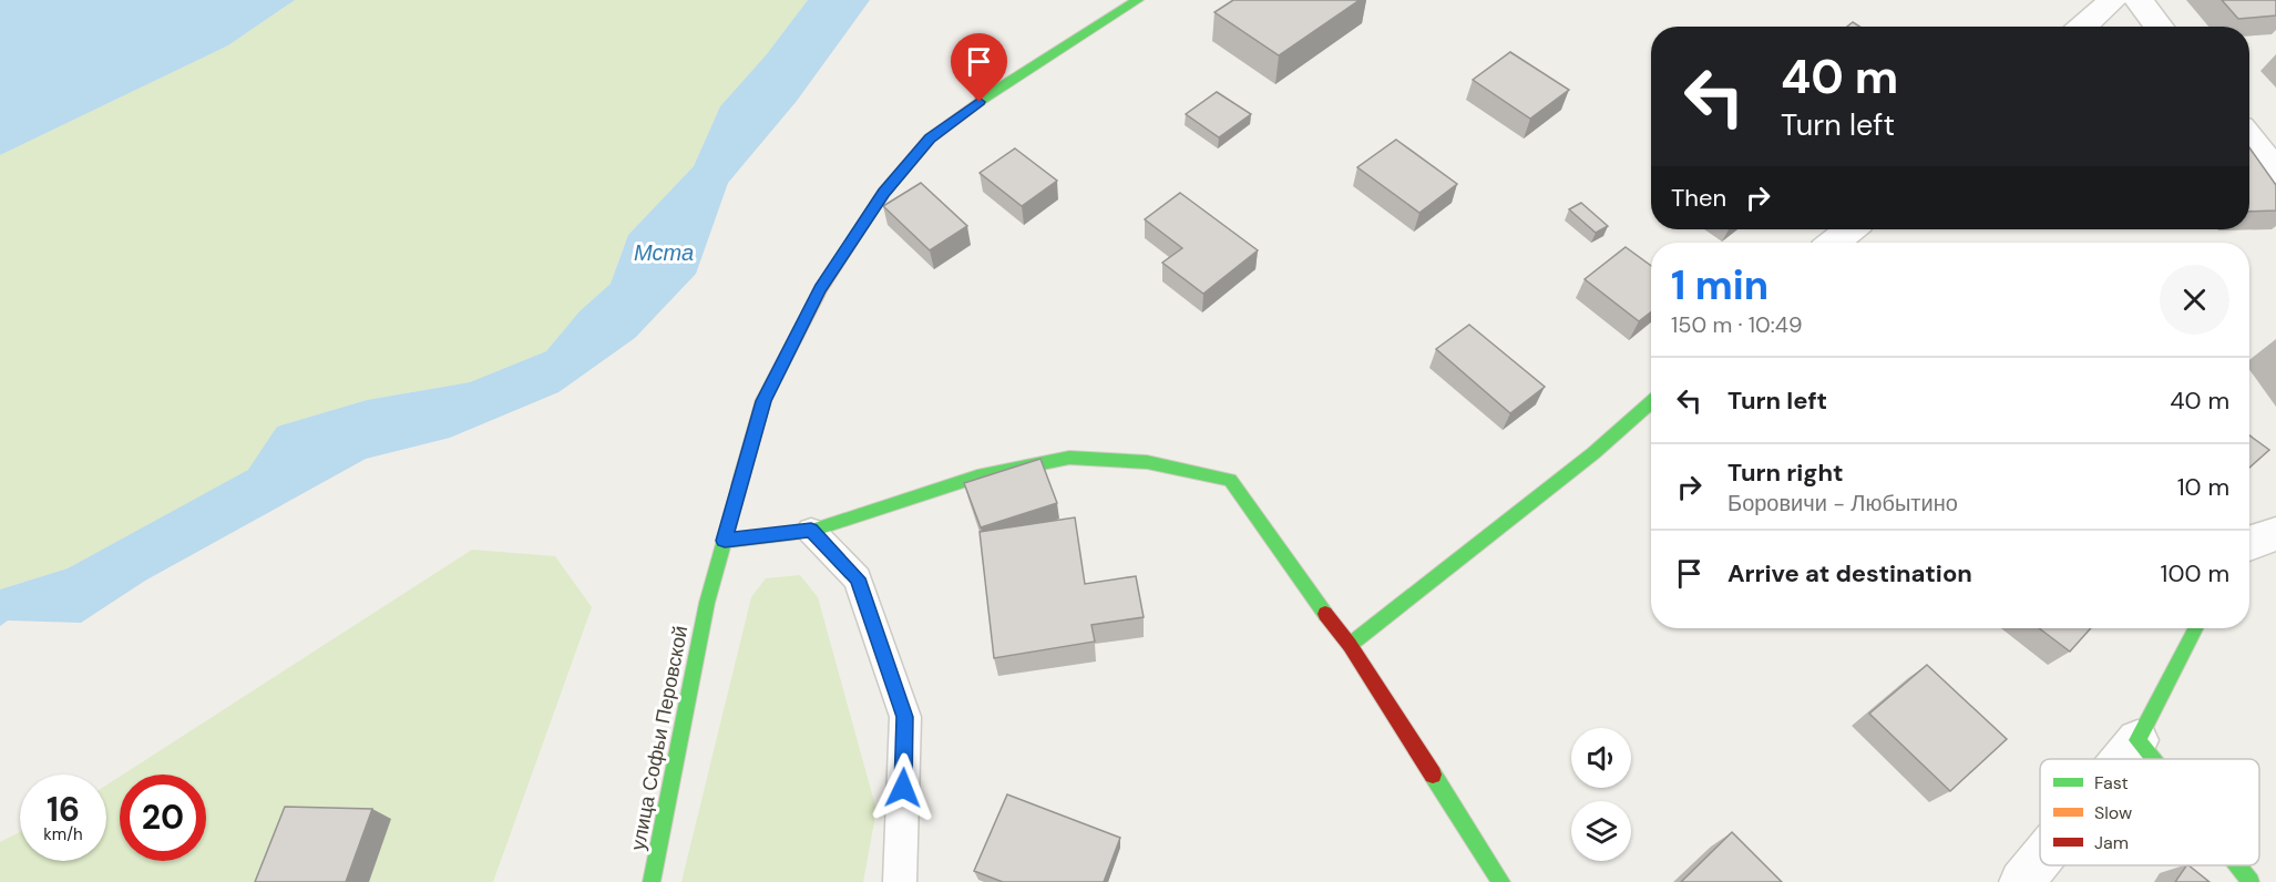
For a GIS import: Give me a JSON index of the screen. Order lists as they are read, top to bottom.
{
  "streets": {
    "street": ["улица Софьи Перовской"]
  },
  "water": ["Мста"],
  "legend": ["Fast", "Slow", "Jam"],
  "page": {
    "turn": ["40 m", "Turn left"],
    "then": "Then",
    "heading": ["1 min", "150 m · 10:49"],
    "list": [
      {
        "name": "Turn left",
        "value": "40 m"
      },
      {
        "name": "Turn right",
        "note": "Боровичи - Любытино",
        "value": "10 m"
      },
      {
        "name": "Arrive at destination",
        "value": "100 m"
      }
    ],
    "speed": "16 km/h",
    "limit": "20"
  }
}
